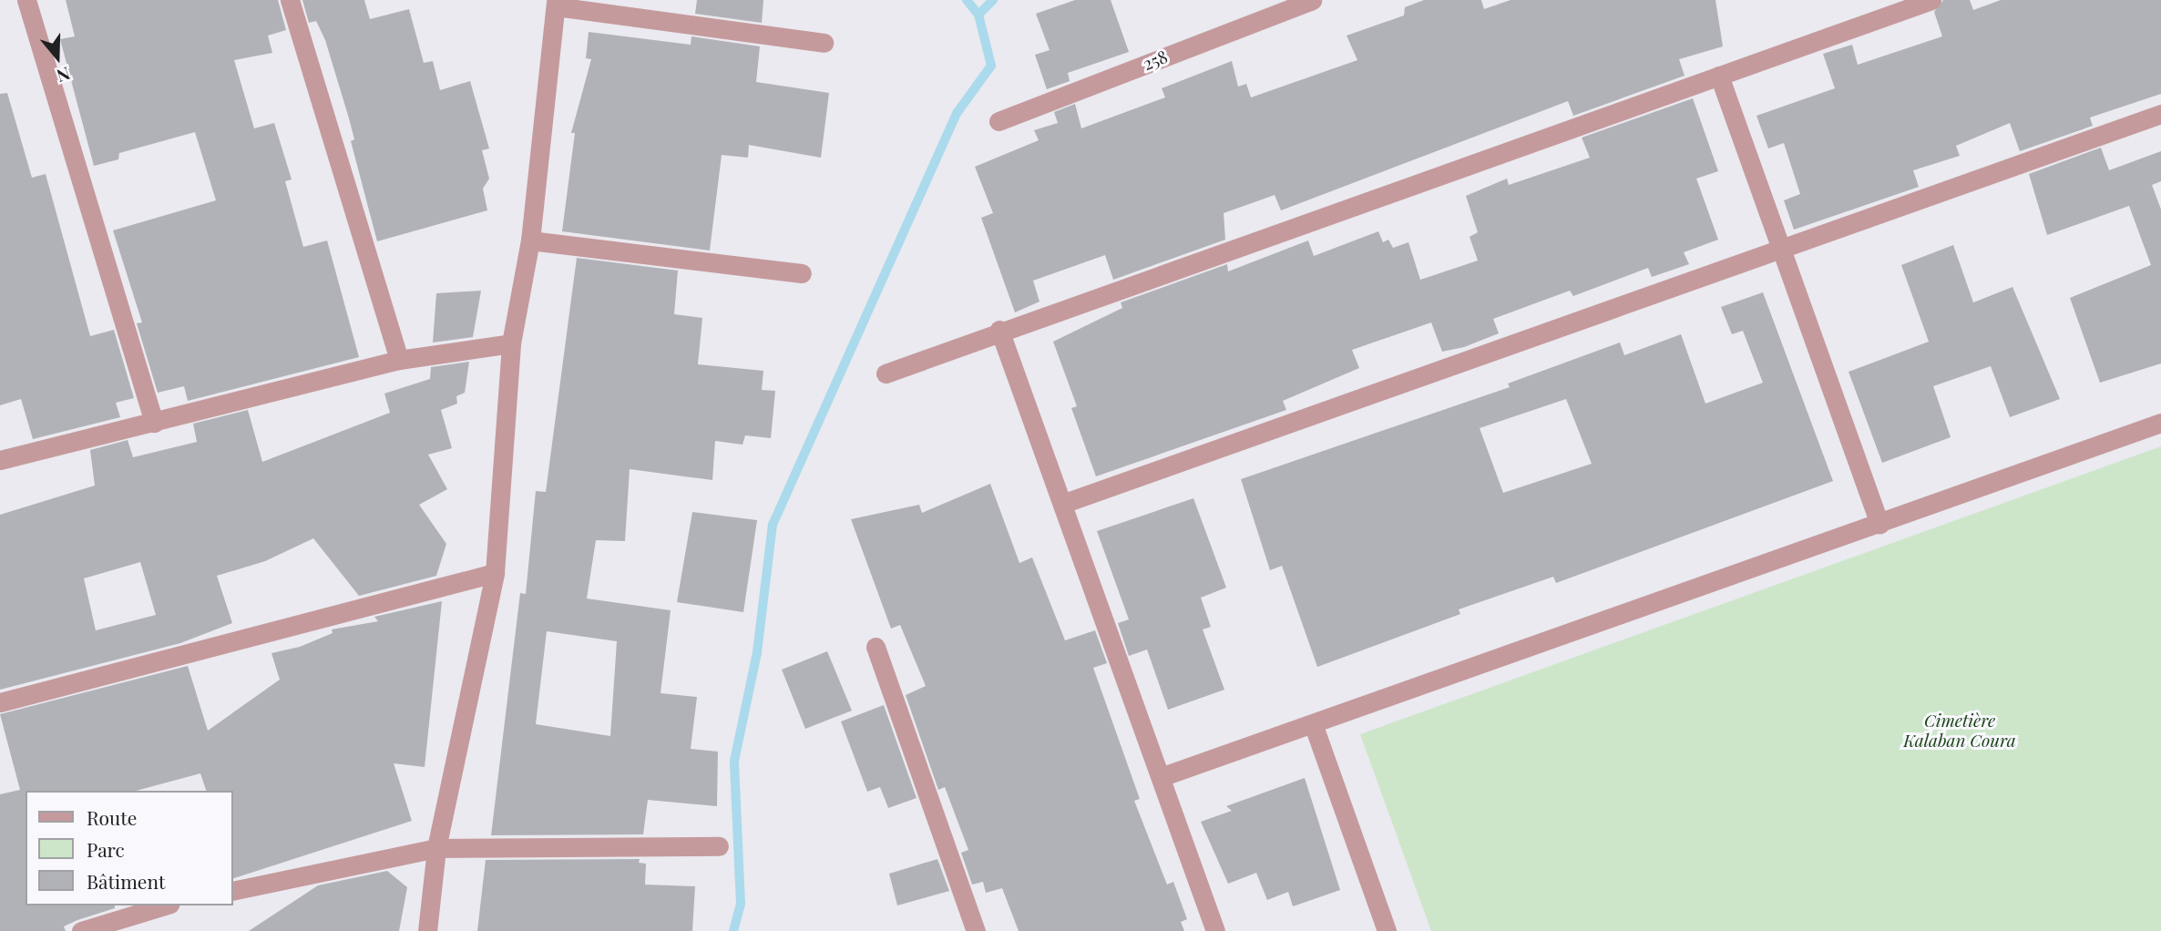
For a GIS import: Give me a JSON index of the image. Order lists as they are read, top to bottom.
{
  "streets": {
    "street": ["258"]
  },
  "parks": ["Cimetière Kalaban Coura"],
  "legend": ["Route", "Parc", "Bâtiment"],
  "north": "bottom"
}
